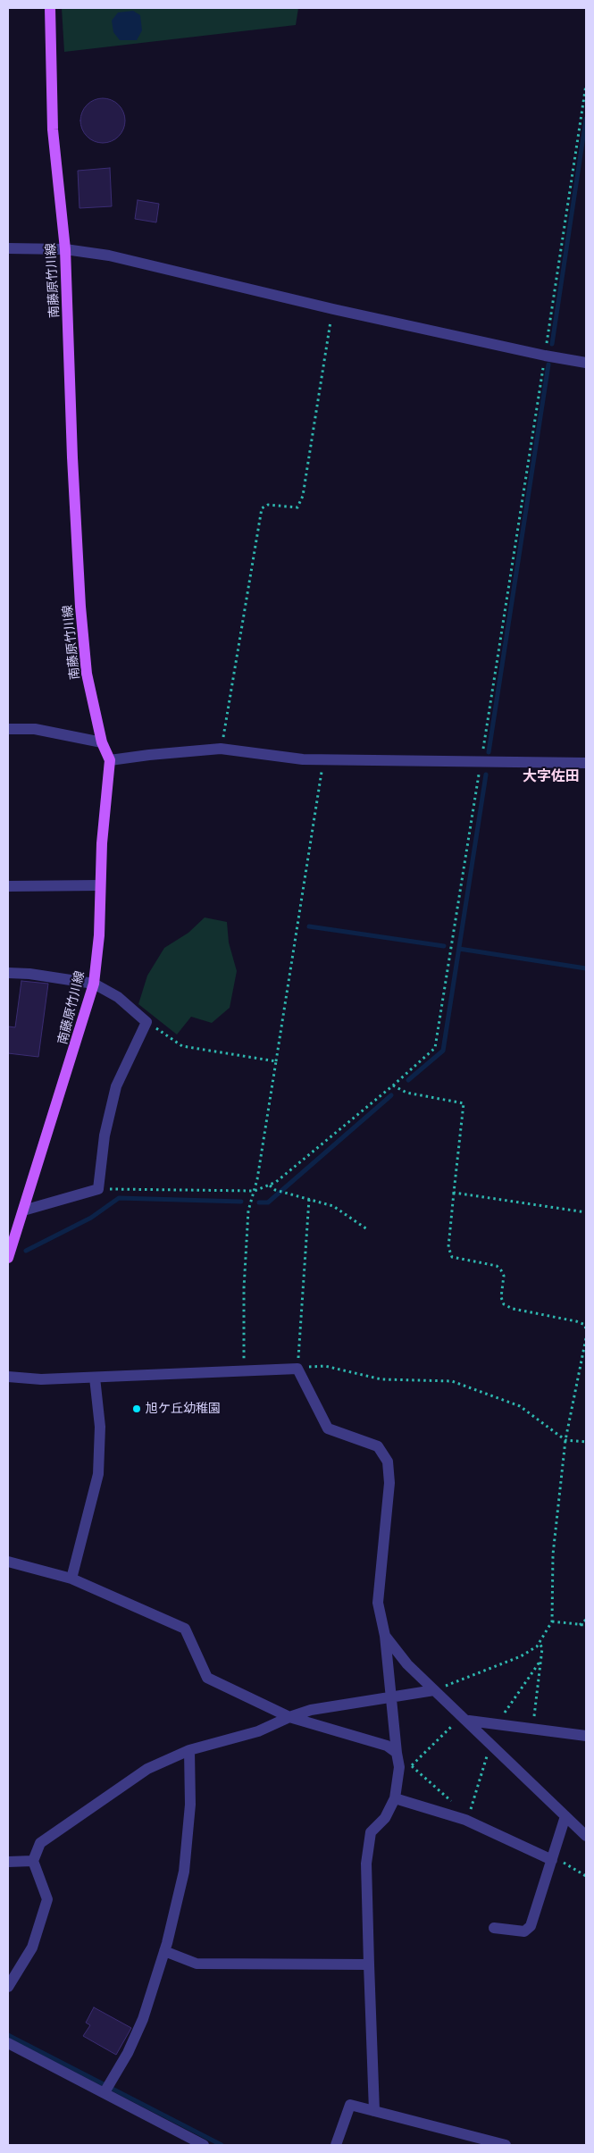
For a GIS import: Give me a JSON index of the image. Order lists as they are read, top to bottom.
{
  "streets": {
    "main road": ["南藤原竹川線"]
  },
  "districts": ["大字佐田"],
  "places": ["旭ケ丘幼稚園"]
}
